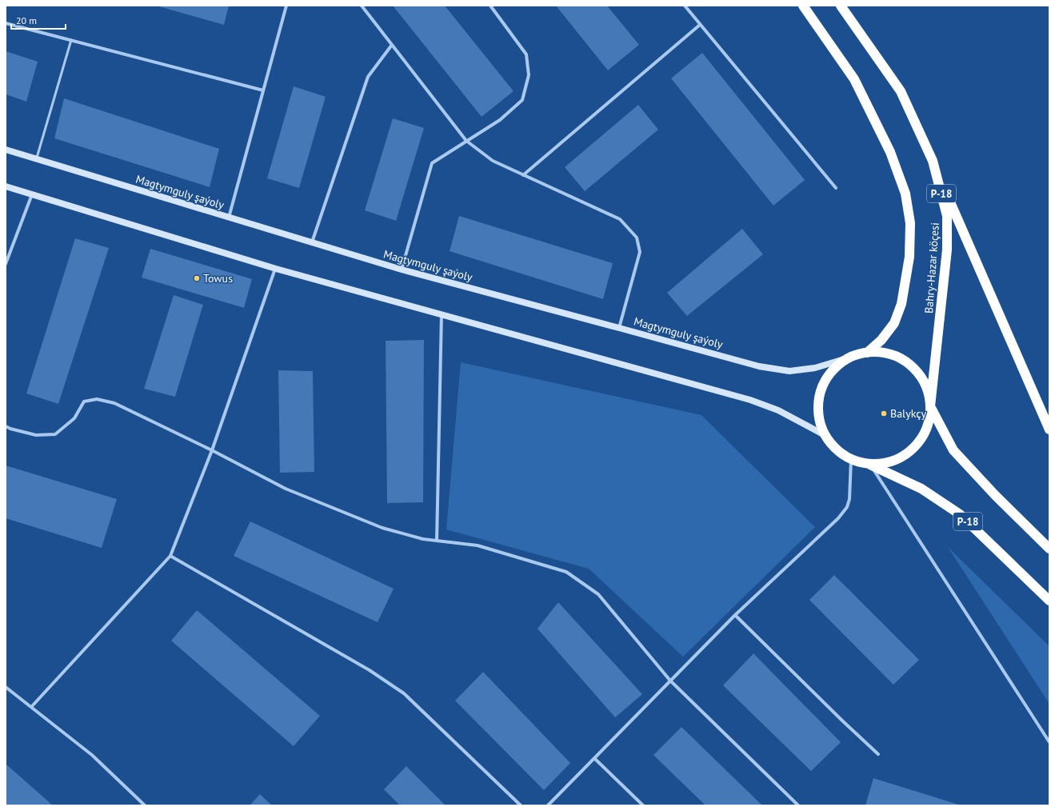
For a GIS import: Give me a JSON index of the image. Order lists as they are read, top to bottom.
{
  "streets": {
    "highway": ["P-18", "Bahry-Hazar köçesi"],
    "street": ["Magtymguly şaýoly"]
  },
  "crossings": [
    ["Magtymguly şaýoly", "P-18"],
    ["Magtymguly şaýoly", "Bahry-Hazar köçesi"],
    ["P-18", "Bahry-Hazar köçesi"]
  ],
  "places": ["Towus", "Balykçy"],
  "scale_bar": "20 m"
}
